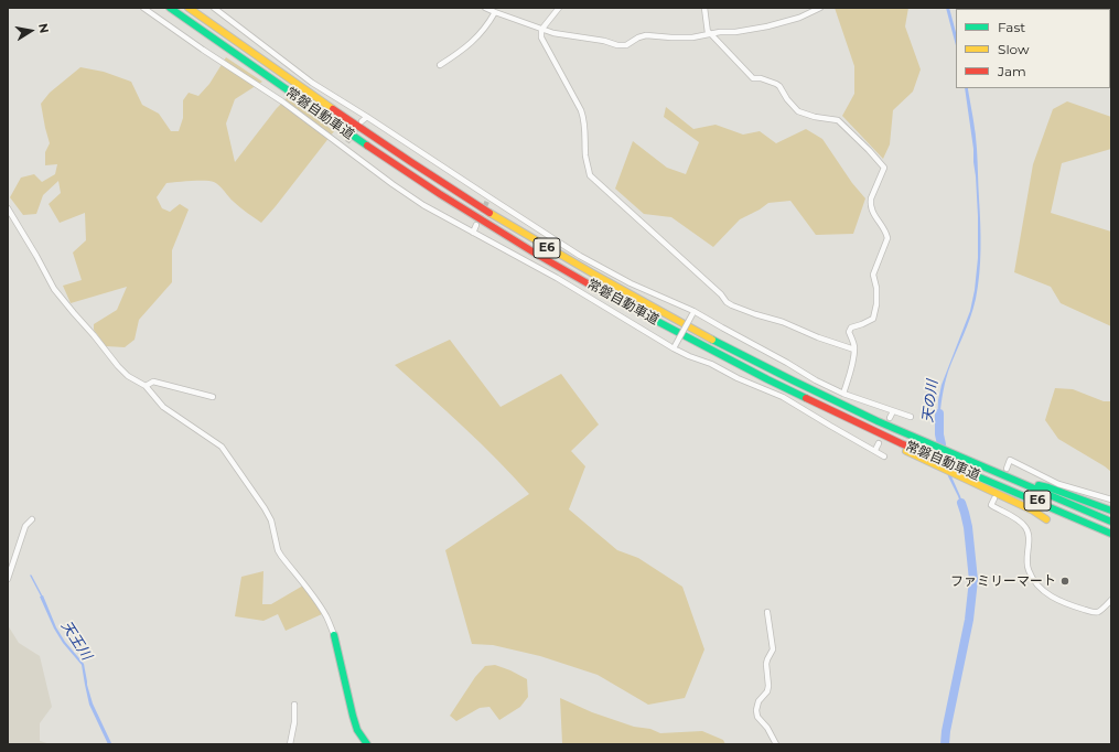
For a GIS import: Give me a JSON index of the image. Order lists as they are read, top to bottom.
{
  "streets": {
    "main road": ["常磐自動車道", "E6"]
  },
  "water": ["天の川", "天王川"],
  "places": ["ファミリーマート"],
  "legend": ["Fast", "Slow", "Jam"],
  "north": "right"
}
